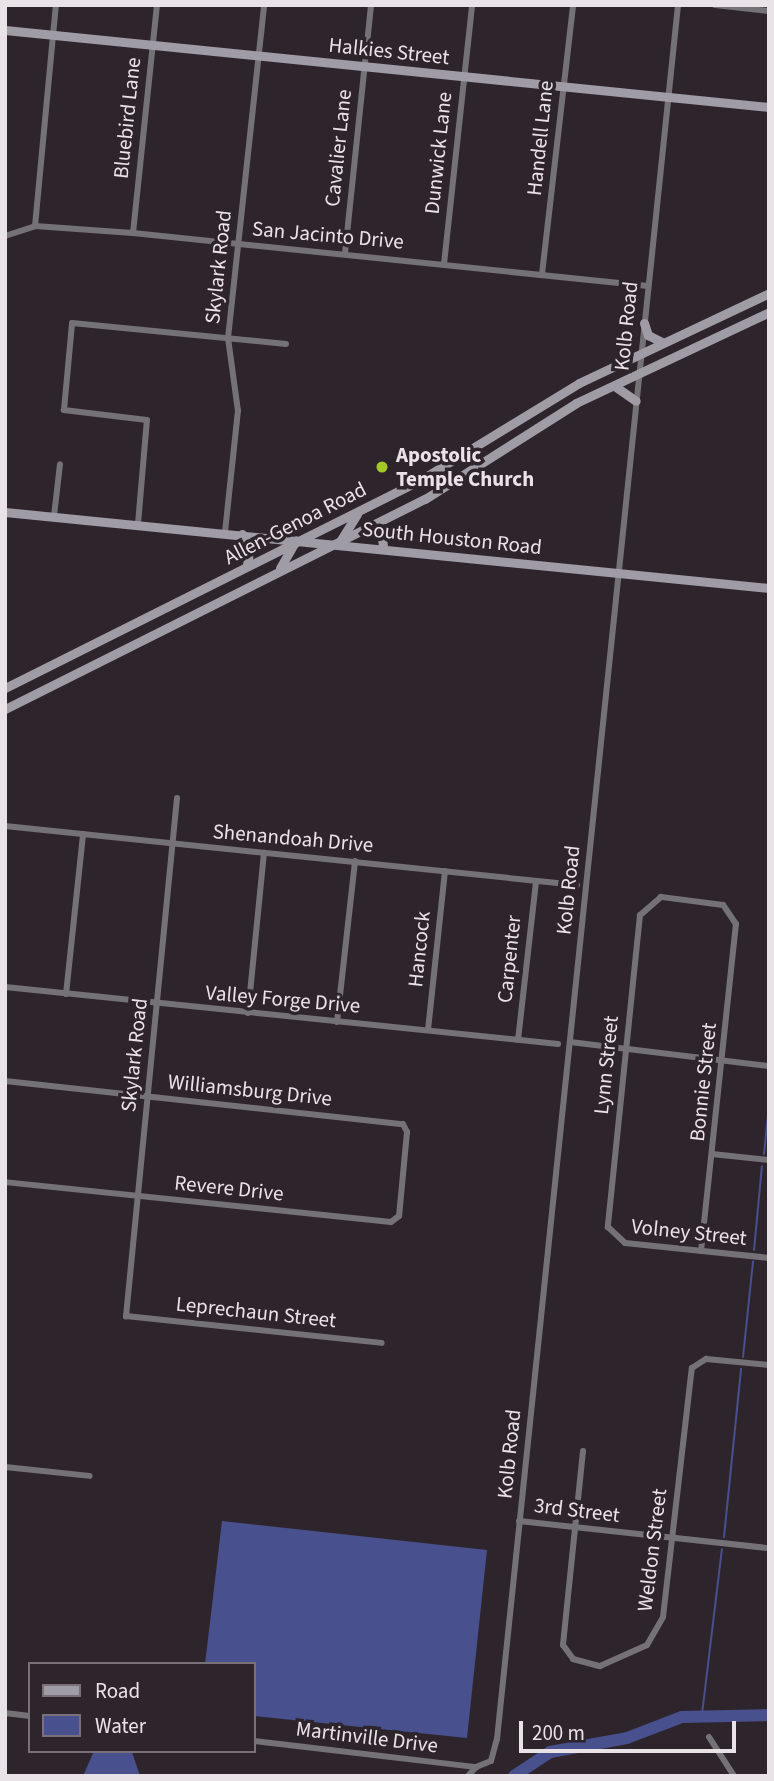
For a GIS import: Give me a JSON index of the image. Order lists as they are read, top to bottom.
{
  "streets": {
    "main road": ["Halkies Street", "Allen-Genoa Road", "South Houston Road"],
    "street": [
      "Bluebird Lane",
      "Handell Lane",
      "Cavalier Lane",
      "Dunwick Lane",
      "San Jacinto Drive",
      "Skylark Road",
      "Kolb Road",
      "Shenandoah Drive",
      "Hancock",
      "Carpenter",
      "Valley Forge Drive",
      "Lynn Street",
      "Bonnie Street",
      "Williamsburg Drive",
      "Revere Drive",
      "Volney Street",
      "Leprechaun Street",
      "3rd Street",
      "Weldon Street",
      "Martinville Drive"
    ]
  },
  "crossings": [
    ["Halkies Street", "Bluebird Lane"],
    ["Halkies Street", "Handell Lane"],
    ["Halkies Street", "Cavalier Lane"],
    ["Halkies Street", "Dunwick Lane"],
    ["Halkies Street", "Skylark Road"],
    ["Halkies Street", "Kolb Road"],
    ["Bluebird Lane", "San Jacinto Drive"],
    ["Handell Lane", "San Jacinto Drive"],
    ["Cavalier Lane", "San Jacinto Drive"],
    ["Dunwick Lane", "San Jacinto Drive"],
    ["San Jacinto Drive", "Skylark Road"],
    ["San Jacinto Drive", "Kolb Road"],
    ["Skylark Road", "South Houston Road"],
    ["Skylark Road", "Shenandoah Drive"],
    ["Skylark Road", "Valley Forge Drive"],
    ["Skylark Road", "Williamsburg Drive"],
    ["Skylark Road", "Revere Drive"],
    ["Skylark Road", "Leprechaun Street"],
    ["Kolb Road", "Allen-Genoa Road"],
    ["Kolb Road", "South Houston Road"],
    ["Kolb Road", "3rd Street"],
    ["Kolb Road", "Martinville Drive"],
    ["Allen-Genoa Road", "South Houston Road"],
    ["Shenandoah Drive", "Hancock"],
    ["Shenandoah Drive", "Carpenter"],
    ["Hancock", "Valley Forge Drive"],
    ["Carpenter", "Valley Forge Drive"],
    ["Lynn Street", "Bonnie Street"],
    ["Lynn Street", "Volney Street"],
    ["Bonnie Street", "Volney Street"],
    ["Williamsburg Drive", "Revere Drive"],
    ["3rd Street", "Weldon Street"]
  ],
  "places": ["Apostolic Temple Church"],
  "legend": ["Road", "Water"],
  "scale_bar": "200 m"
}
